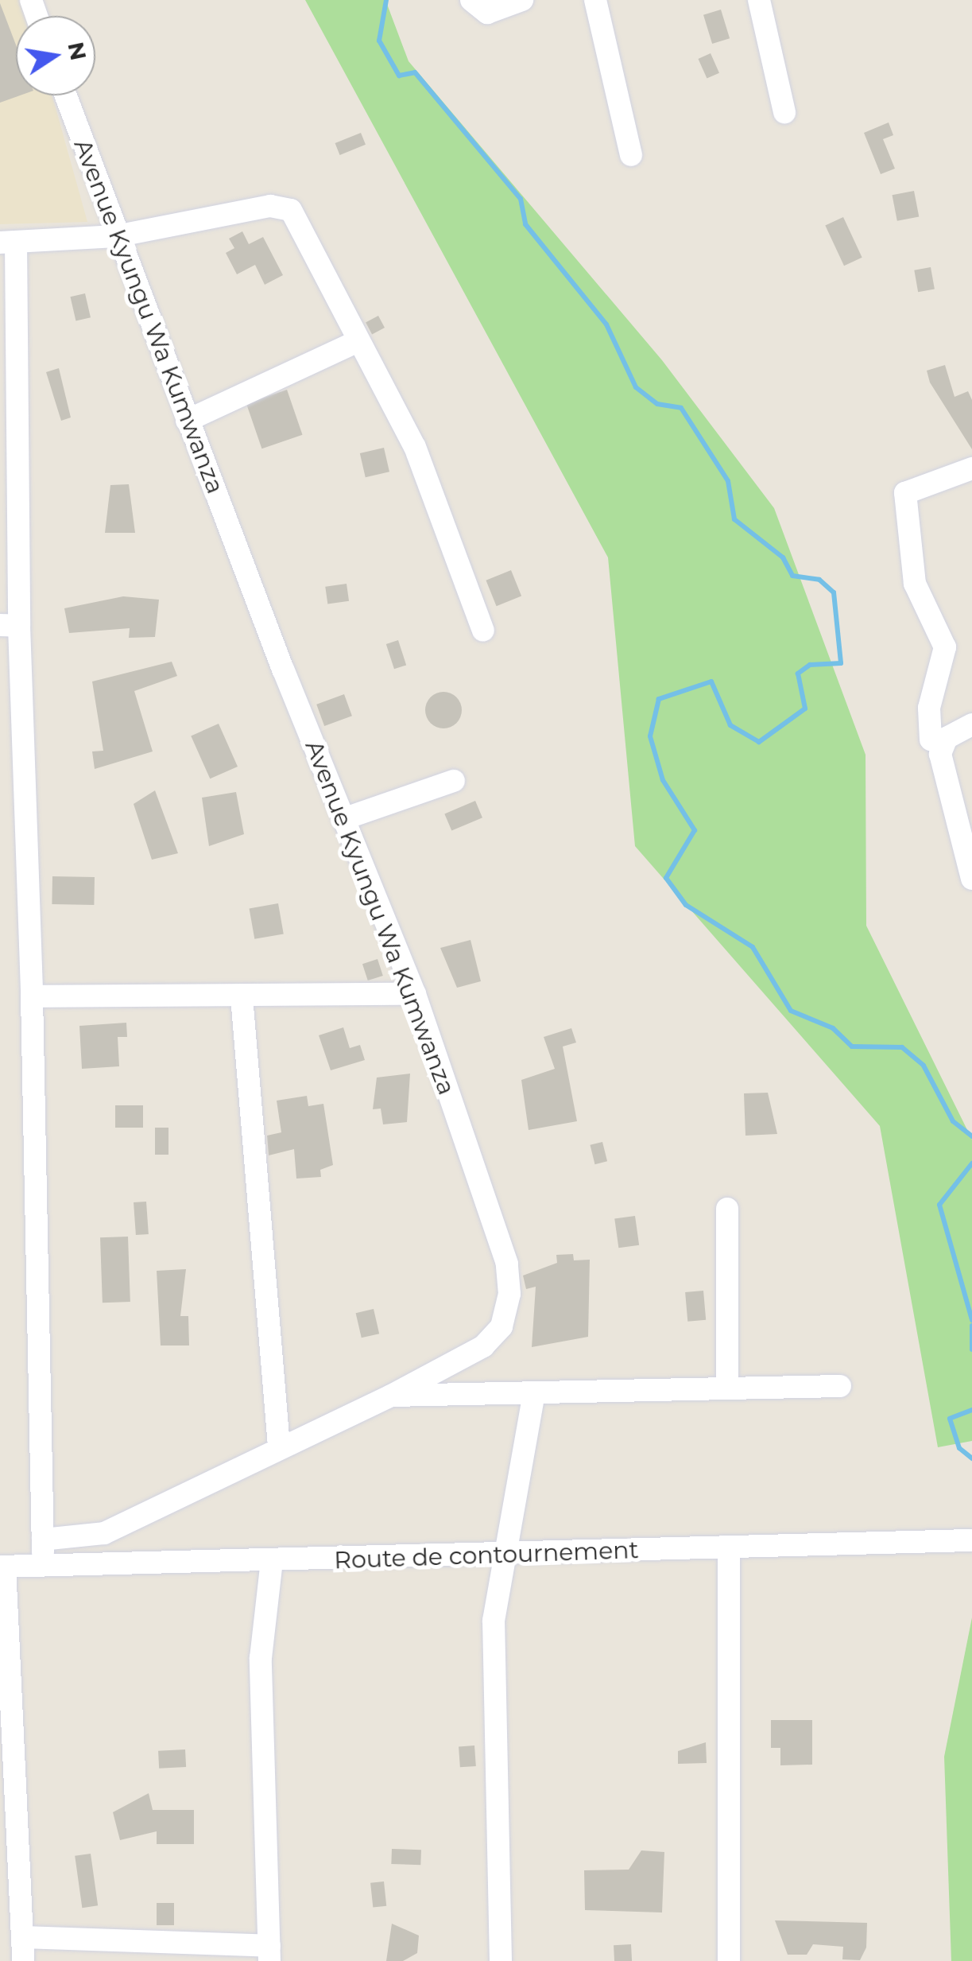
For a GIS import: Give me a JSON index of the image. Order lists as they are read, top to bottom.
{
  "streets": {
    "street": ["Avenue Kyungu Wa Kumwanza", "Route de contournement"]
  },
  "north": "right"
}
